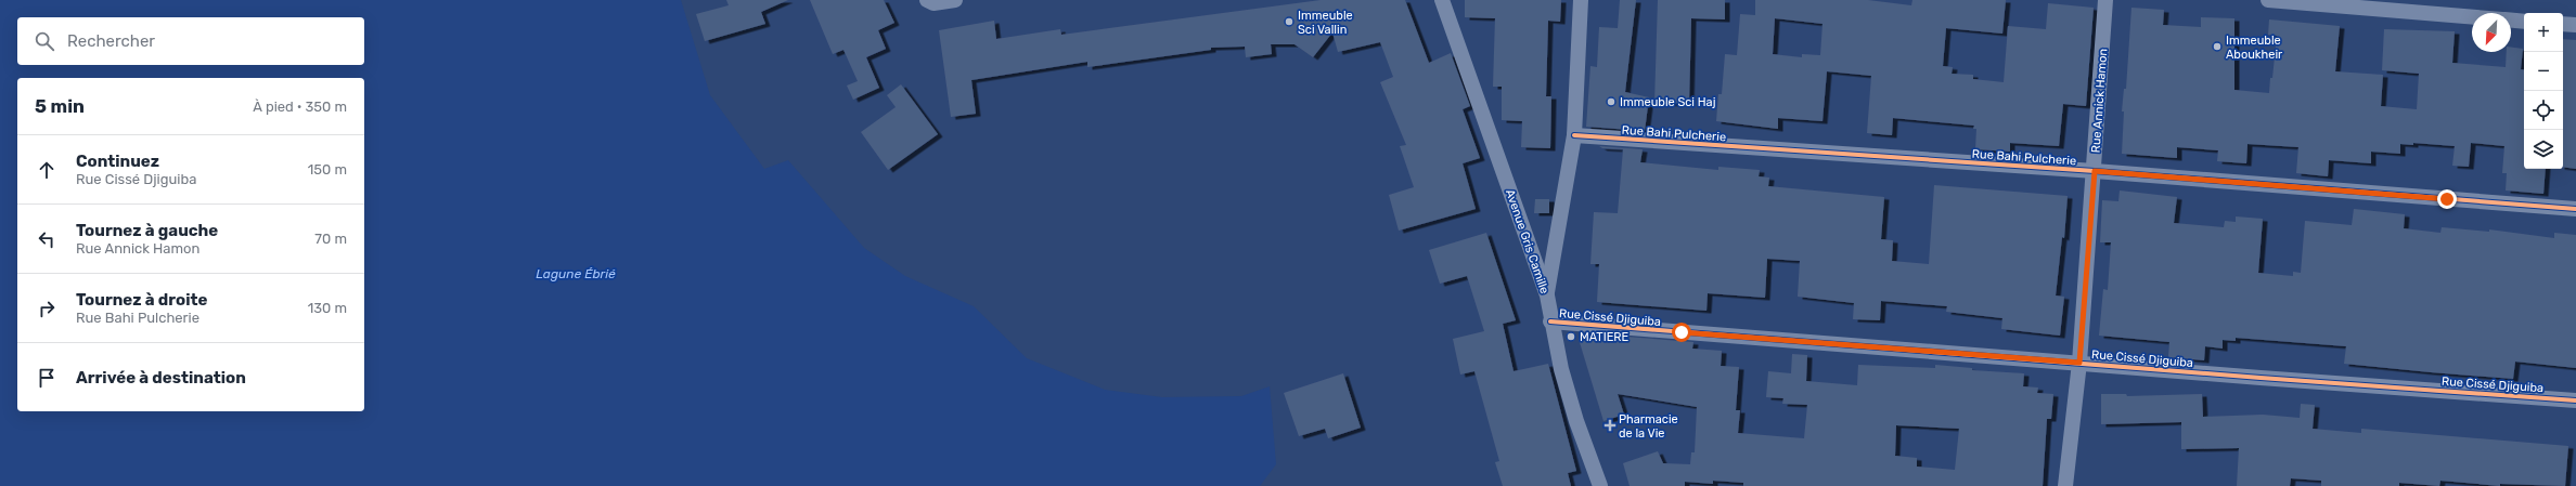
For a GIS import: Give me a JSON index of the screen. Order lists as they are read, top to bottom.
{
  "streets": {
    "street": [
      "Rue Annick Hamon",
      "Rue Bahi Pulcherie",
      "Avenue Gris Camille",
      "Rue Cissé Djiguiba"
    ]
  },
  "crossings": [
    ["Rue Annick Hamon", "Rue Bahi Pulcherie"],
    ["Rue Annick Hamon", "Rue Cissé Djiguiba"],
    ["Avenue Gris Camille", "Rue Cissé Djiguiba"]
  ],
  "water": ["Lagune Ébrié"],
  "places": {
    "other": [
      "Immeuble Sci Vallin",
      "Immeuble Aboukheir",
      "Immeuble Sci Haj",
      "MATIERE"
    ],
    "health": ["Pharmacie de la Vie"]
  },
  "north": "bottom left",
  "page": {
    "map_buttons": ["+", "−"],
    "search": "Rechercher",
    "heading": ["5 min", "À pied · 350 m"],
    "list": [
      ["Continuez", "Rue Cissé Djiguiba", "150 m"],
      ["Tournez à gauche", "Rue Annick Hamon", "70 m"],
      ["Tournez à droite", "Rue Bahi Pulcherie", "130 m"],
      "Arrivée à destination"
    ]
  }
}
